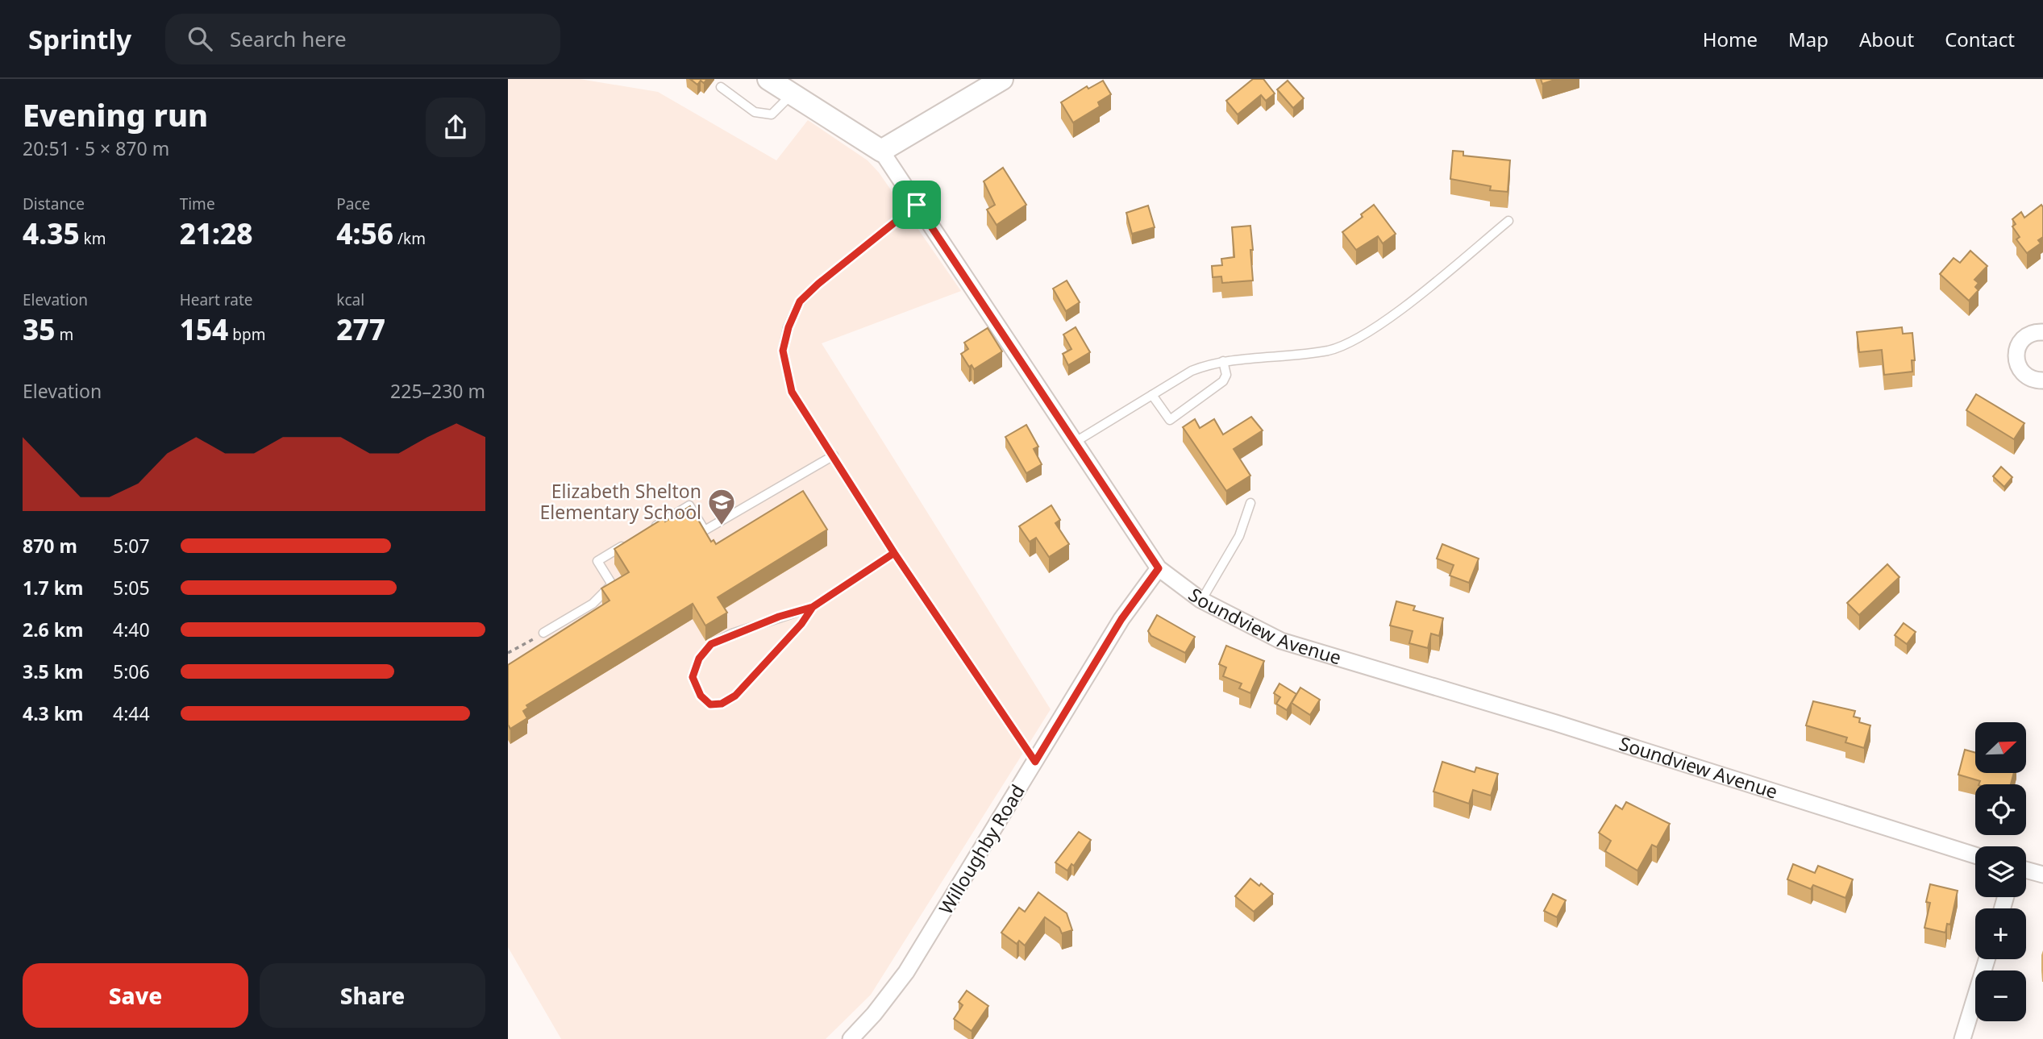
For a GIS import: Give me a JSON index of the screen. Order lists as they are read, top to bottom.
{
  "streets": {
    "main road": ["Soundview Avenue"],
    "street": ["Willoughby Road"]
  },
  "crossings": [
    ["Soundview Avenue", "Willoughby Road"]
  ],
  "places": {
    "school or university": ["Elizabeth Shelton Elementary School"]
  },
  "north": "top right",
  "page": {
    "header": "Sprintly",
    "search": "Search here",
    "nav": [
      "Home",
      "Map",
      "About",
      "Contact"
    ],
    "heading": ["Evening run", "20:51 · 5 × 870 m"],
    "stats": [
      ["Distance", "4.35 km"],
      ["Time", "21:28"],
      ["Pace", "4:56 /km"],
      ["Elevation", "35 m"],
      ["Heart rate", "154 bpm"],
      ["kcal", "277"]
    ],
    "chart": ["Elevation", "225–230 m"],
    "list": [
      {
        "name": "870 m",
        "note": "5:07"
      },
      {
        "name": "1.7 km",
        "note": "5:05"
      },
      {
        "name": "2.6 km",
        "note": "4:40"
      },
      {
        "name": "3.5 km",
        "note": "5:06"
      },
      {
        "name": "4.3 km",
        "note": "4:44"
      }
    ],
    "map_buttons": ["+", "−"],
    "buttons": ["Save", "Share"]
  }
}
